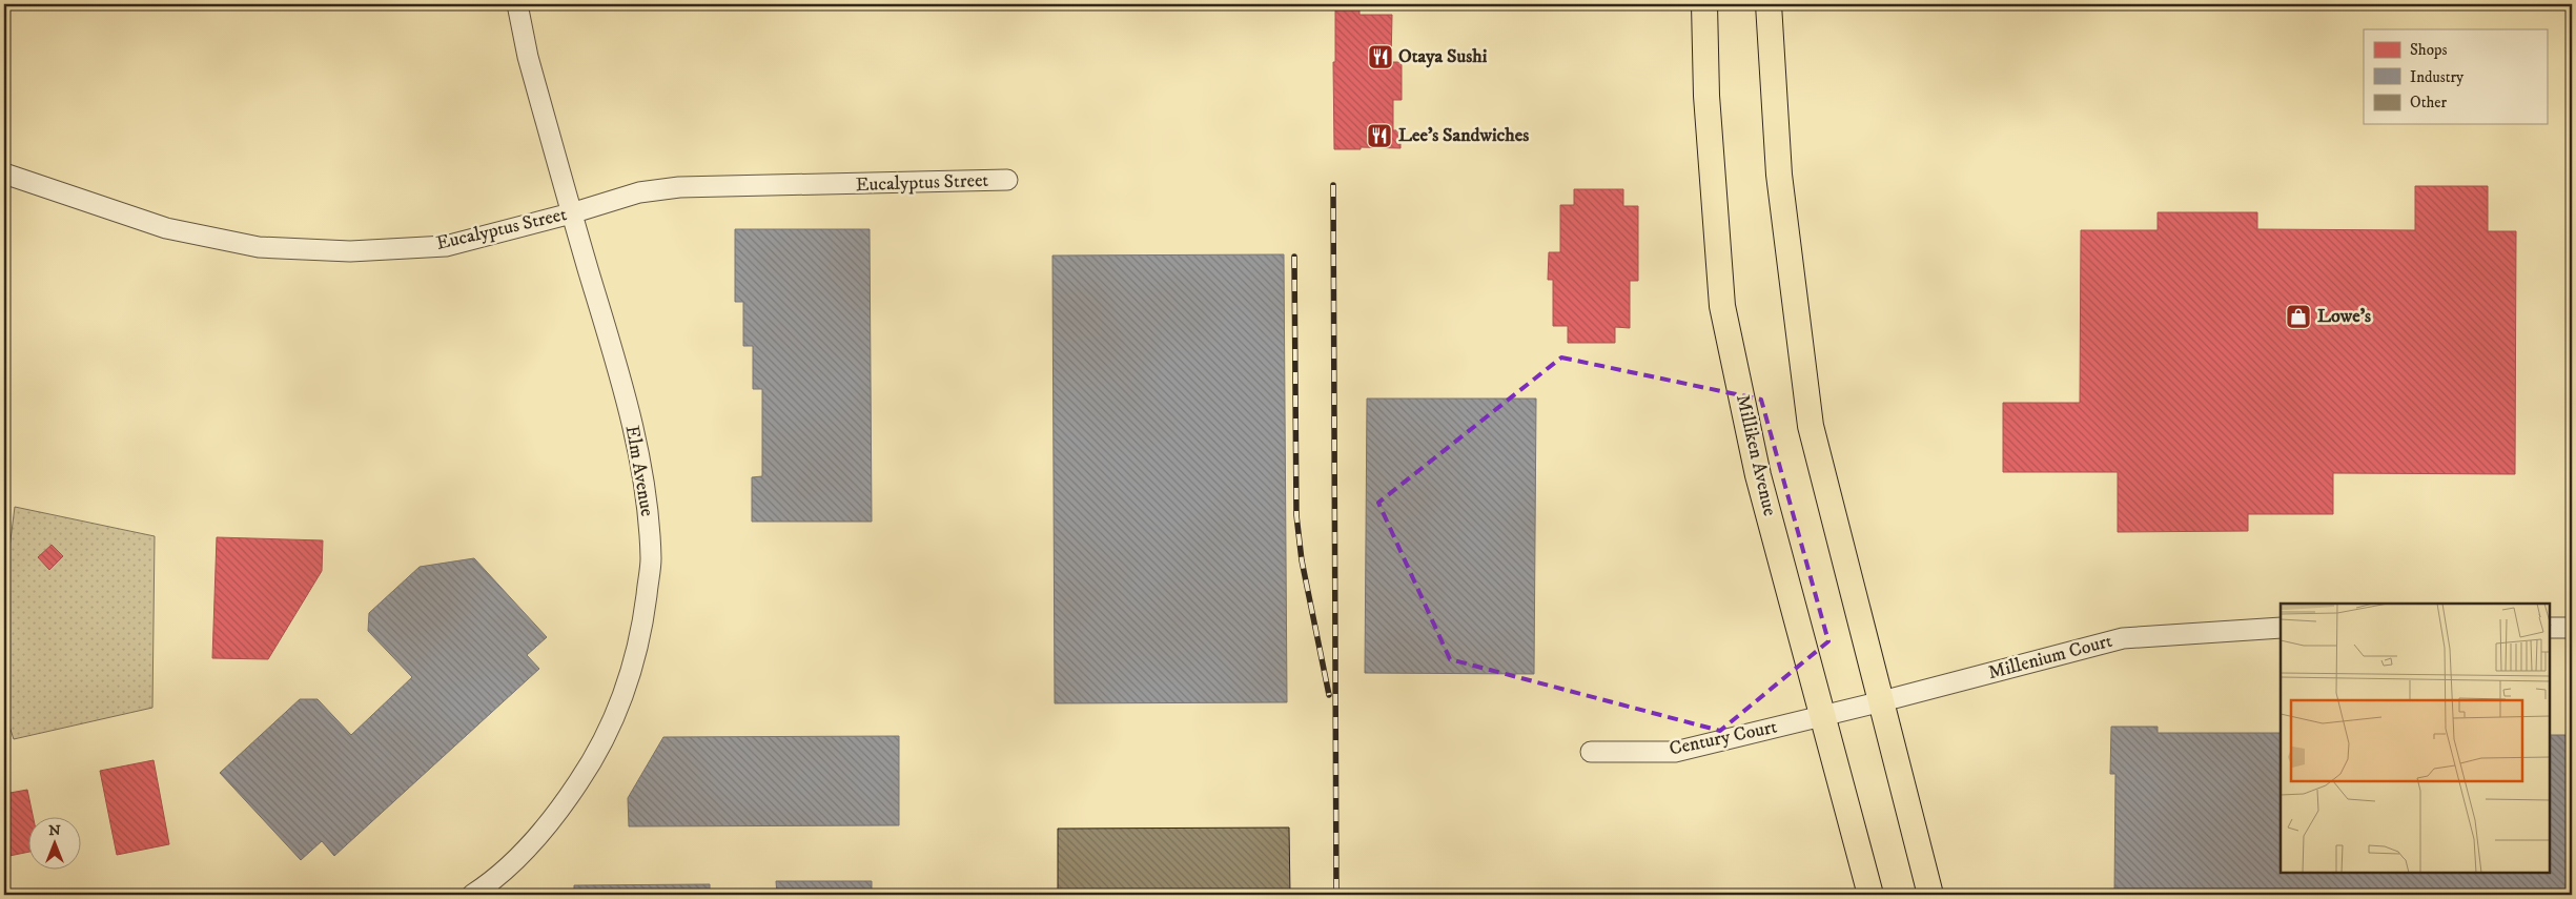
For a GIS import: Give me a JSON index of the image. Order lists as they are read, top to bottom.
{
  "streets": {
    "main road": ["Milliken Avenue"],
    "street": [
      "Eucalyptus Street",
      "Elm Avenue",
      "Millenium Court",
      "Century Court"
    ]
  },
  "crossings": [
    ["Eucalyptus Street", "Elm Avenue"],
    ["Milliken Avenue", "Millenium Court"],
    ["Milliken Avenue", "Century Court"],
    ["Millenium Court", "Century Court"]
  ],
  "places": {
    "restaurant": ["Otaya Sushi", "Lee's Sandwiches"],
    "shop": ["Lowe's"]
  },
  "legend": ["Shops", "Industry", "Other"],
  "north": "top"
}
